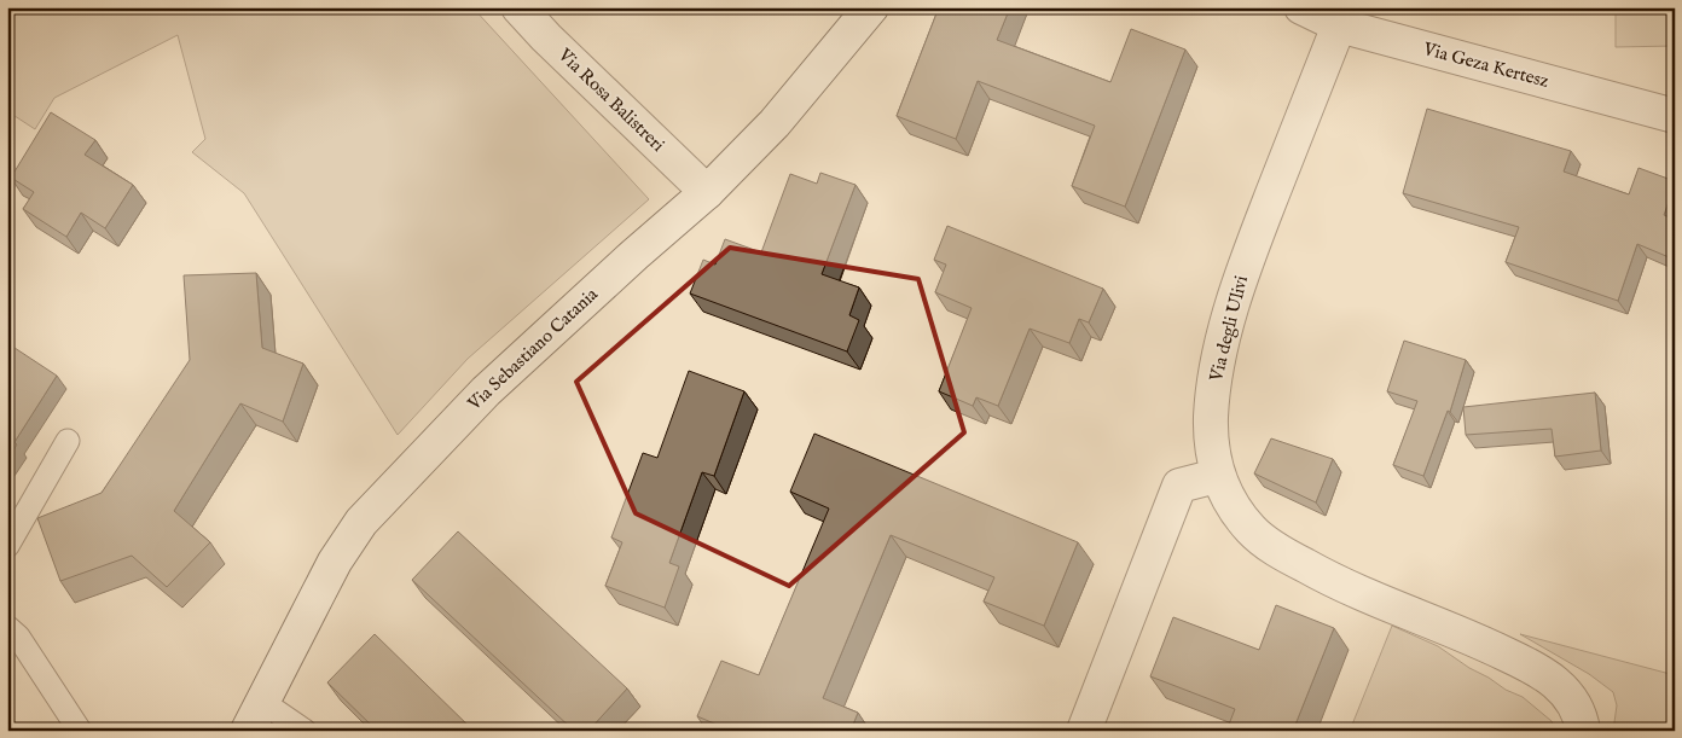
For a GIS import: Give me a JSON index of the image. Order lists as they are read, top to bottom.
{
  "streets": {
    "street": [
      "Via Geza Kertesz",
      "Via Rosa Balistreri",
      "Via degli Ulivi",
      "Via Sebastiano Catania"
    ]
  },
  "crossings": [
    ["Via Geza Kertesz", "Via degli Ulivi"],
    ["Via Rosa Balistreri", "Via Sebastiano Catania"]
  ]
}
